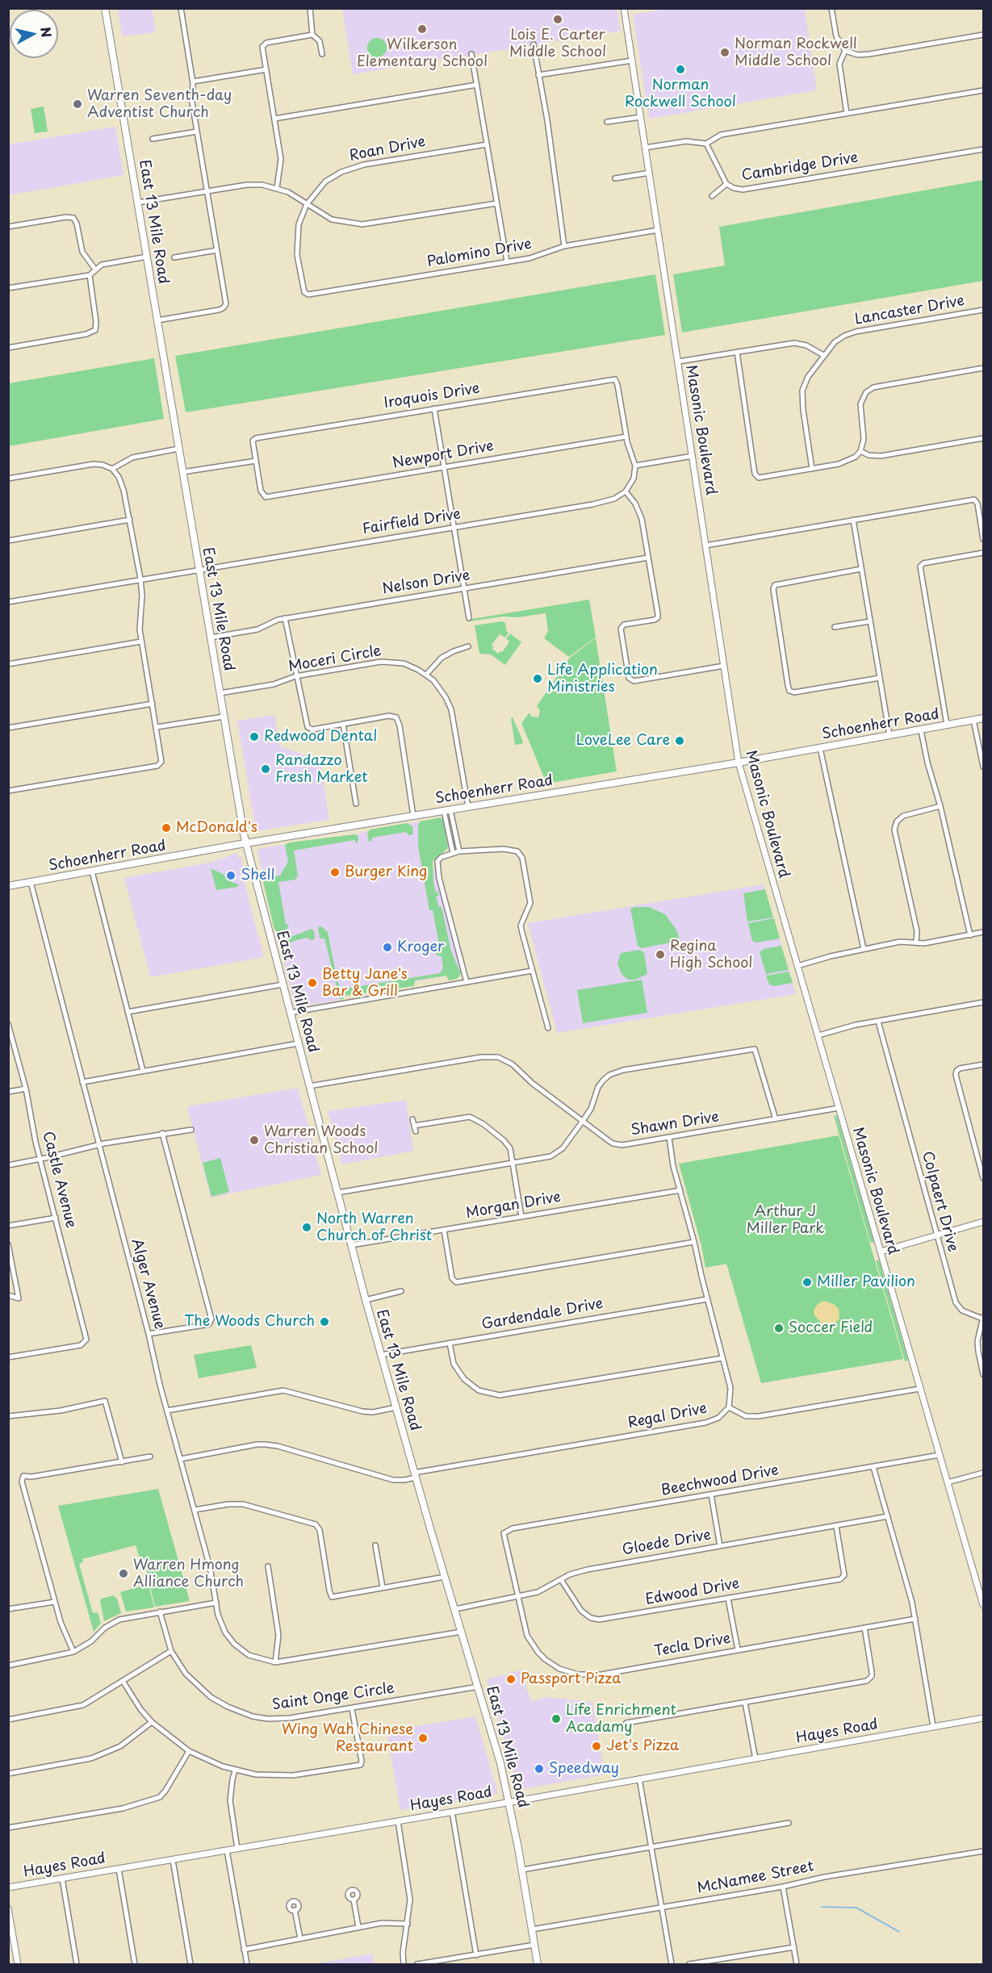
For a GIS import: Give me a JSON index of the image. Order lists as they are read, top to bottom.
{
  "streets": {
    "main road": ["East 13 Mile Road", "Schoenherr Road"],
    "street": [
      "Roan Drive",
      "Cambridge Drive",
      "Palomino Drive",
      "Lancaster Drive",
      "Iroquois Drive",
      "Masonic Boulevard",
      "Newport Drive",
      "Fairfield Drive",
      "Nelson Drive",
      "Moceri Circle",
      "Shawn Drive",
      "Castle Avenue",
      "Colpaert Drive",
      "Morgan Drive",
      "Alger Avenue",
      "Gardendale Drive",
      "Regal Drive",
      "Beechwood Drive",
      "Gloede Drive",
      "Edwood Drive",
      "Tecla Drive",
      "Saint Onge Circle",
      "Hayes Road",
      "McNamee Street"
    ]
  },
  "crossings": [
    ["Roan Drive", "Palomino Drive"],
    ["East 13 Mile Road", "Fairfield Drive"],
    ["East 13 Mile Road", "Nelson Drive"],
    ["East 13 Mile Road", "Moceri Circle"],
    ["East 13 Mile Road", "Schoenherr Road"],
    ["East 13 Mile Road", "Shawn Drive"],
    ["East 13 Mile Road", "Morgan Drive"],
    ["East 13 Mile Road", "Gardendale Drive"],
    ["East 13 Mile Road", "Regal Drive"],
    ["East 13 Mile Road", "Gloede Drive"],
    ["East 13 Mile Road", "Saint Onge Circle"],
    ["East 13 Mile Road", "Hayes Road"],
    ["East 13 Mile Road", "McNamee Street"],
    ["Palomino Drive", "Masonic Boulevard"],
    ["Iroquois Drive", "Newport Drive"],
    ["Masonic Boulevard", "Schoenherr Road"],
    ["Masonic Boulevard", "Shawn Drive"],
    ["Masonic Boulevard", "Beechwood Drive"],
    ["Moceri Circle", "Schoenherr Road"],
    ["Schoenherr Road", "Alger Avenue"],
    ["Alger Avenue", "Regal Drive"],
    ["Beechwood Drive", "Tecla Drive"],
    ["Gloede Drive", "Edwood Drive"],
    ["Gloede Drive", "Tecla Drive"]
  ],
  "parks": ["Arthur J Miller Park"],
  "places": [
    "Lois E. Carter Middle School",
    "Wilkerson Elementary School",
    "Norman Rockwell Middle School",
    "Norman Rockwell School",
    "Warren Seventh-day Adventist Church",
    "Life Application Ministries",
    "Redwood Dental",
    "LoveLee Care",
    "Randazzo Fresh Market",
    "McDonald's",
    "Burger King",
    "Shell",
    "Kroger",
    "Regina High School",
    "Betty Jane's Bar & Grill",
    "Warren Woods Christian School",
    "North Warren Church of Christ",
    "Miller Pavilion",
    "The Woods Church",
    "Soccer Field",
    "Warren Hmong Alliance Church",
    "Passport Pizza",
    "Life Enrichment Acadamy",
    "Wing Wah Chinese Restaurant",
    "Jet's Pizza",
    "Speedway"
  ],
  "north": "right"
}
